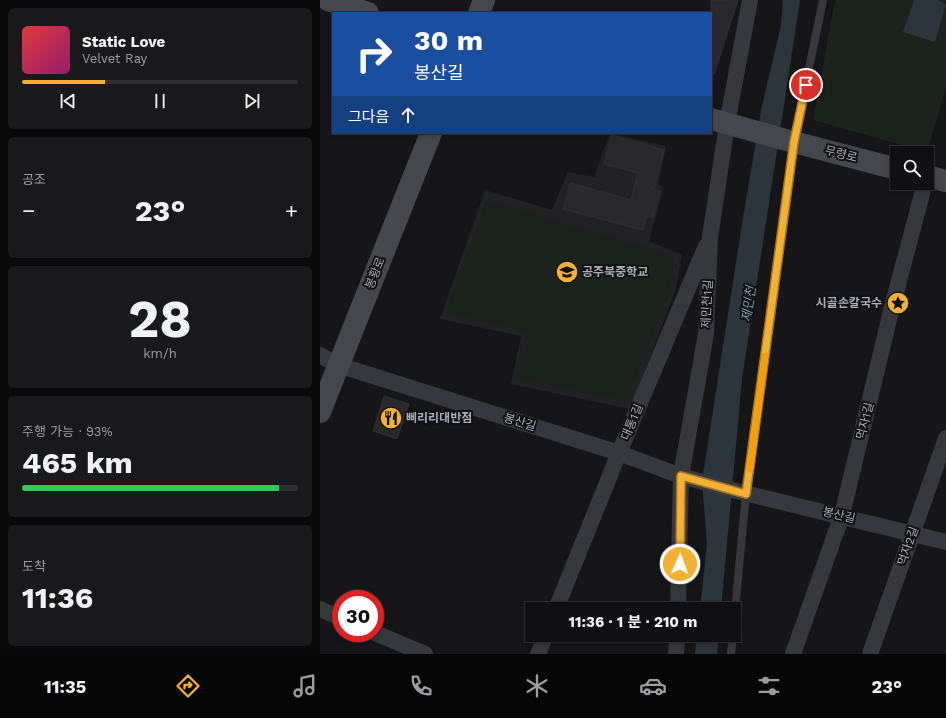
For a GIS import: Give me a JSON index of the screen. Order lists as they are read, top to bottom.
{
  "streets": {
    "main road": ["무령로", "봉황로"],
    "street": [
      "제민천1길",
      "먹자1길",
      "봉산길",
      "대통1길",
      "먹자2길"
    ]
  },
  "crossings": [
    ["무령로", "제민천1길"],
    ["봉황로", "봉산길"],
    ["제민천1길", "봉산길"],
    ["제민천1길", "대통1길"],
    ["먹자1길", "봉산길"],
    ["봉산길", "대통1길"],
    ["봉산길", "먹자2길"]
  ],
  "water": ["제민천"],
  "places": {
    "school or university": ["공주북중학교"],
    "place": ["시골손칼국수"],
    "restaurant": ["삐리리대반점"]
  },
  "page": {
    "turn": ["30 m", "봉산길"],
    "song": ["Static Love", "Velvet Ray"],
    "then": "그다음",
    "tile": [
      "공조",
      ["28", "km/h"],
      ["주행 가능 · 93%", "465 km"],
      ["도착", "11:36"]
    ],
    "heat": ["−", "23°", "+"],
    "limit": "30",
    "trip": "11:36 · 1 분 · 210 m",
    "tabs": ["11:35", "23°"]
  }
}
